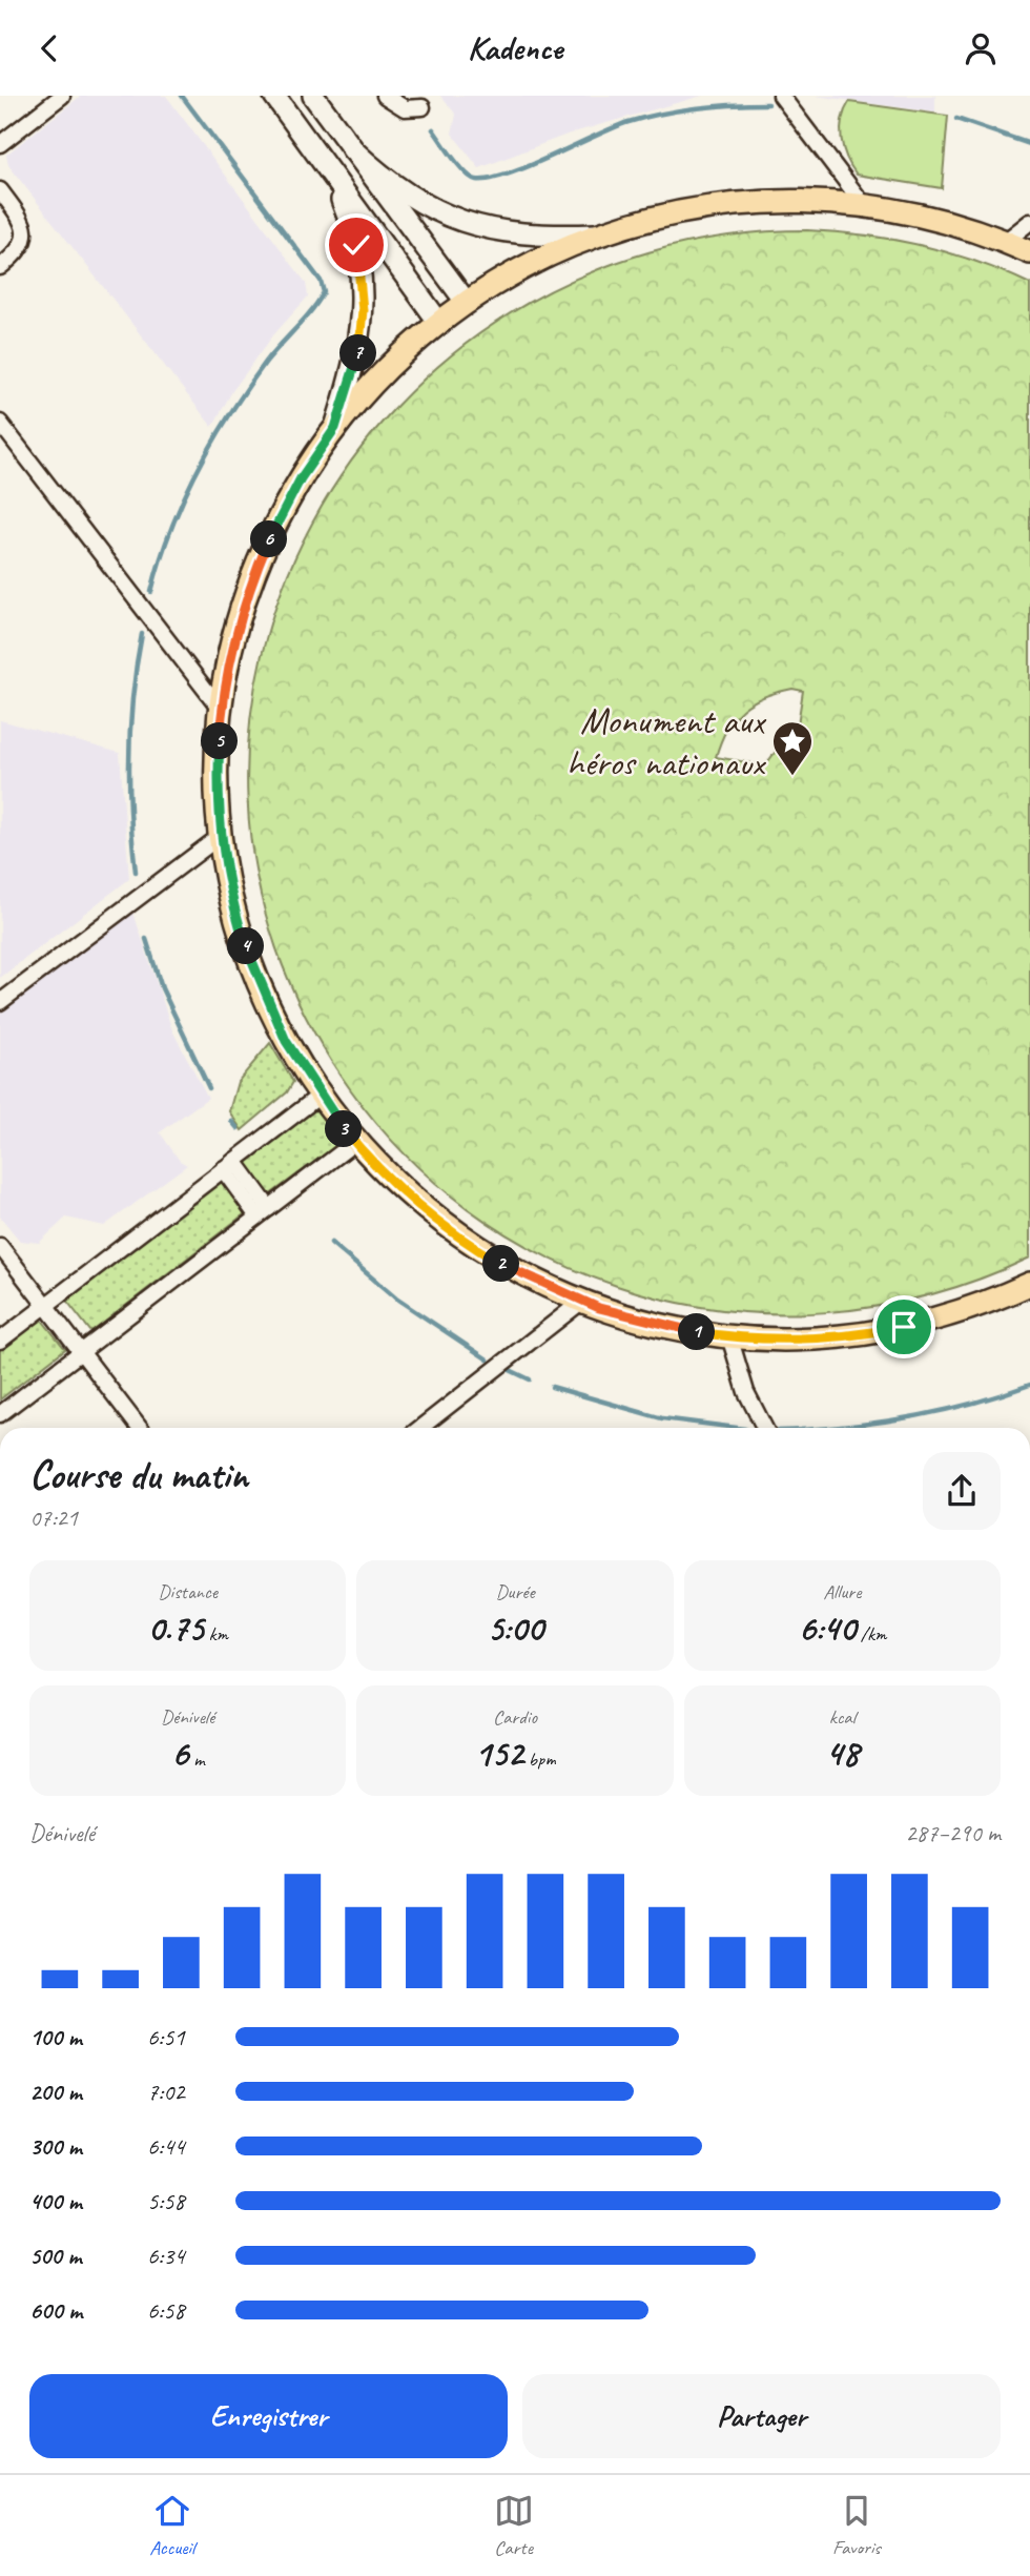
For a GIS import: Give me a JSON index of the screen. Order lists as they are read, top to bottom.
{
  "places": {
    "place": ["Monument aux héros nationaux"]
  },
  "page": {
    "header": "Kadence",
    "pins": [
      "7",
      "6",
      "5",
      "4",
      "3",
      "2",
      "1"
    ],
    "heading": ["Course du matin", "07:21"],
    "stats": [
      ["Distance", "0.75 km"],
      ["Durée", "5:00"],
      ["Allure", "6:40 /km"],
      ["Dénivelé", "6 m"],
      ["Cardio", "152 bpm"],
      ["kcal", "48"]
    ],
    "chart": ["Dénivelé", "287–290 m"],
    "list": [
      {
        "name": "100 m",
        "note": "6:51"
      },
      {
        "name": "200 m",
        "note": "7:02"
      },
      {
        "name": "300 m",
        "note": "6:44"
      },
      {
        "name": "400 m",
        "note": "5:58"
      },
      {
        "name": "500 m",
        "note": "6:34"
      },
      {
        "name": "600 m",
        "note": "6:58"
      }
    ],
    "buttons": ["Enregistrer", "Partager"],
    "tabs": ["Accueil", "Carte", "Favoris"]
  }
}
